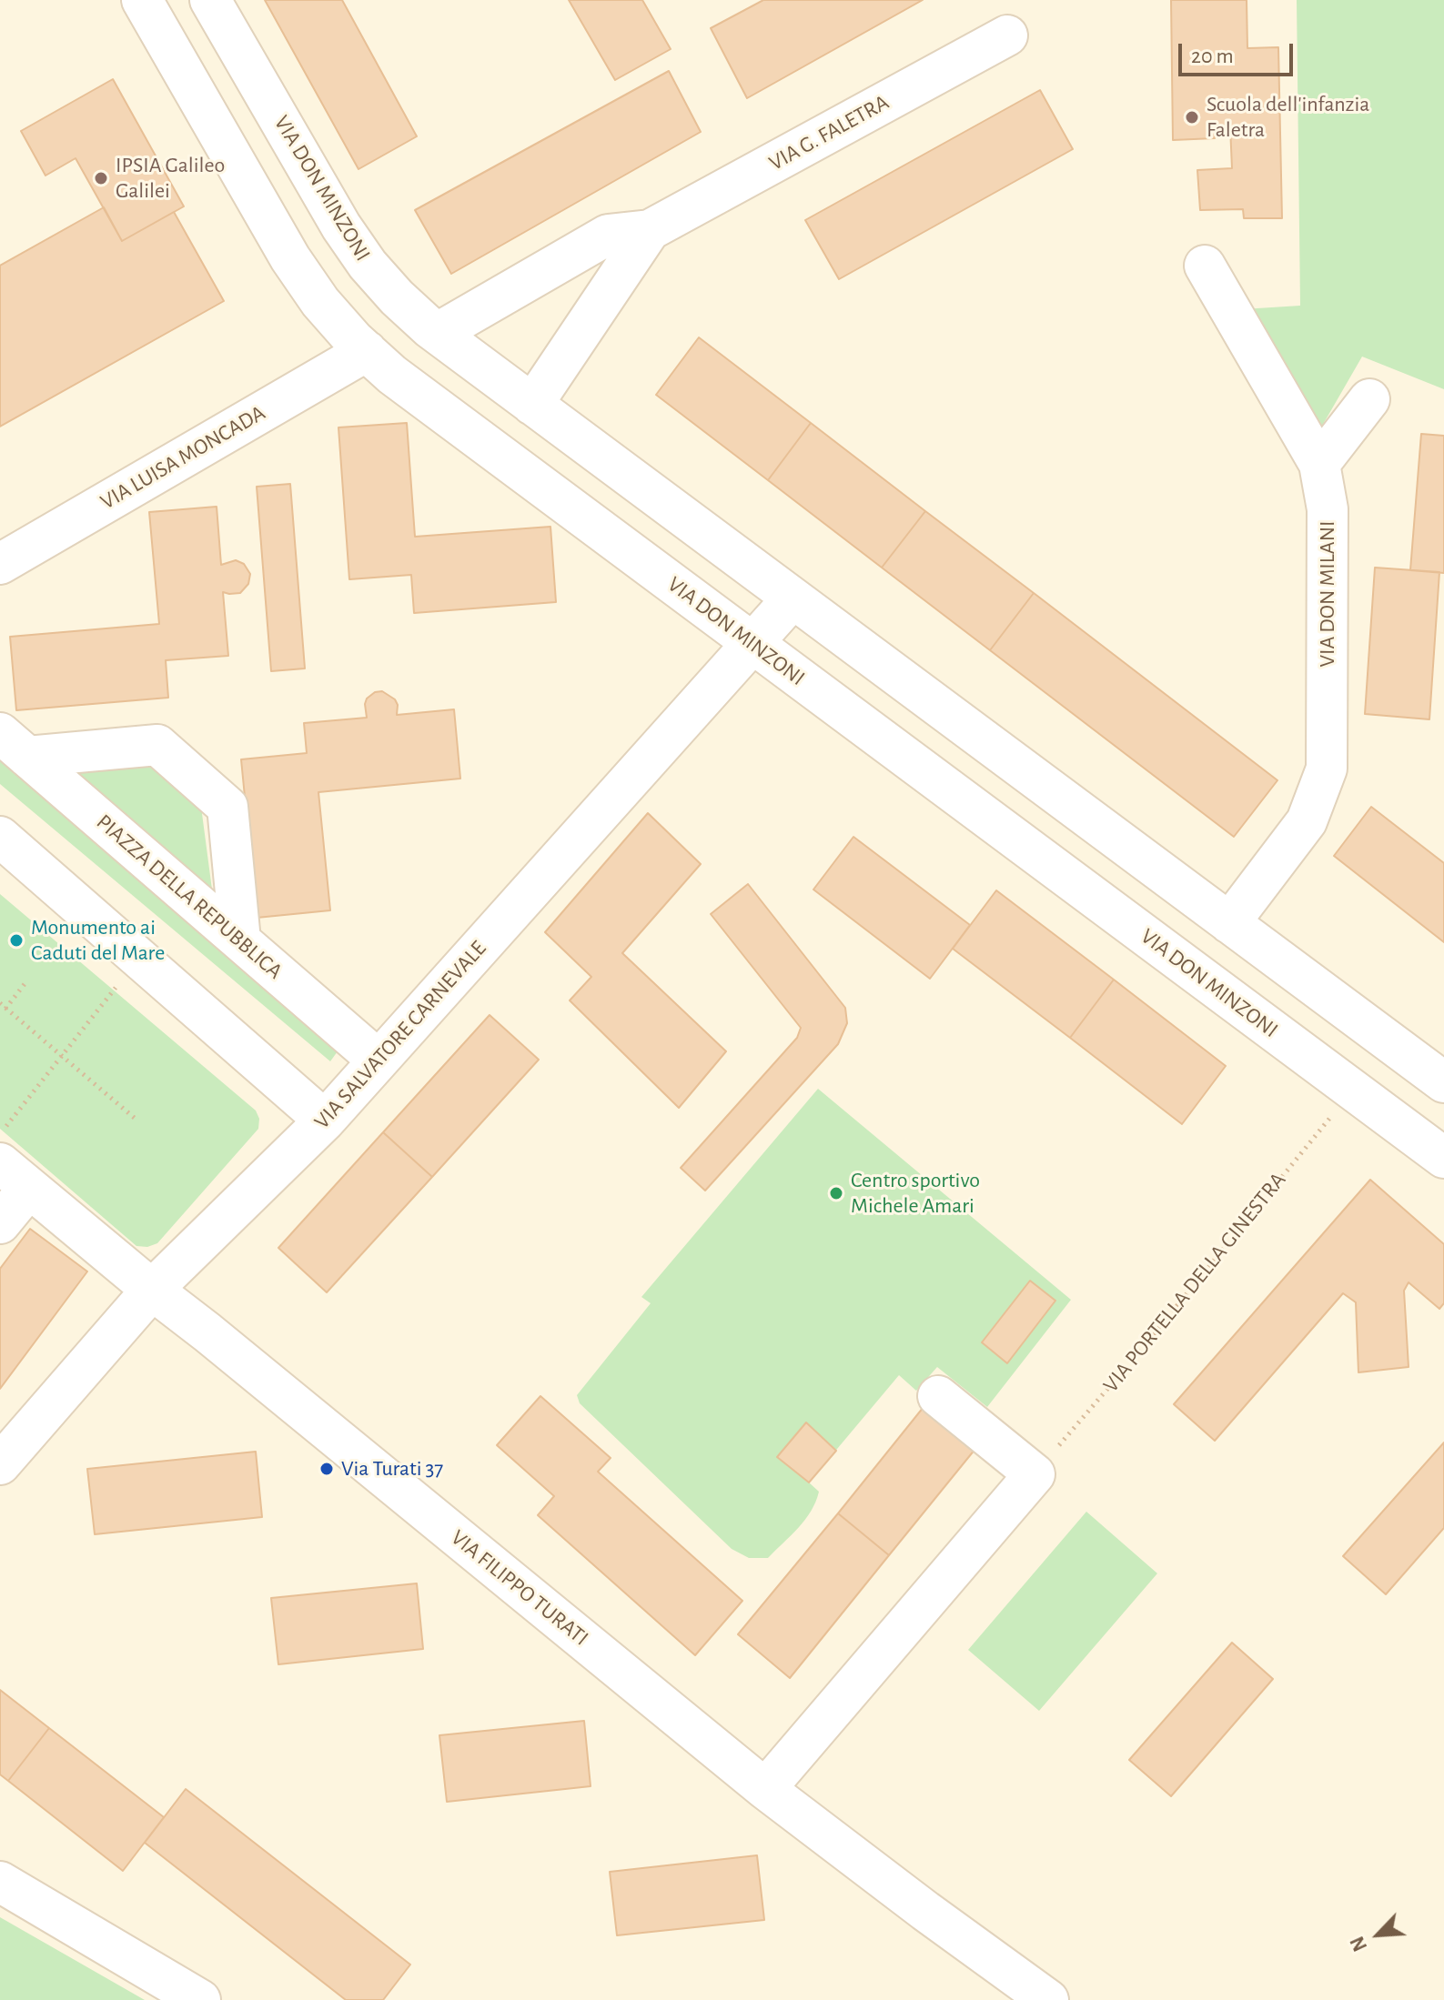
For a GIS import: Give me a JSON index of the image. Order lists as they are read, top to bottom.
{
  "streets": {
    "street": [
      "VIA G. FALETRA",
      "VIA DON MINZONI",
      "VIA LUISA MONCADA",
      "VIA DON MILANI",
      "PIAZZA DELLA REPUBBLICA",
      "VIA SALVATORE CARNEVALE",
      "VIA FILIPPO TURATI"
    ],
    "path": ["VIA PORTELLA DELLA GINESTRA"]
  },
  "crossings": [
    ["VIA DON MINZONI", "VIA LUISA MONCADA"],
    ["VIA DON MINZONI", "VIA DON MILANI"],
    ["VIA DON MINZONI", "VIA SALVATORE CARNEVALE"],
    ["VIA DON MINZONI", "VIA PORTELLA DELLA GINESTRA"],
    ["PIAZZA DELLA REPUBBLICA", "VIA SALVATORE CARNEVALE"],
    ["VIA SALVATORE CARNEVALE", "VIA FILIPPO TURATI"]
  ],
  "places": [
    "Scuola dell'infanzia Faletra",
    "IPSIA Galileo Galilei",
    "Monumento ai Caduti del Mare",
    "Centro sportivo Michele Amari",
    "Via Turati 37"
  ],
  "scale_bar": "20 m",
  "north": "bottom left"
}
